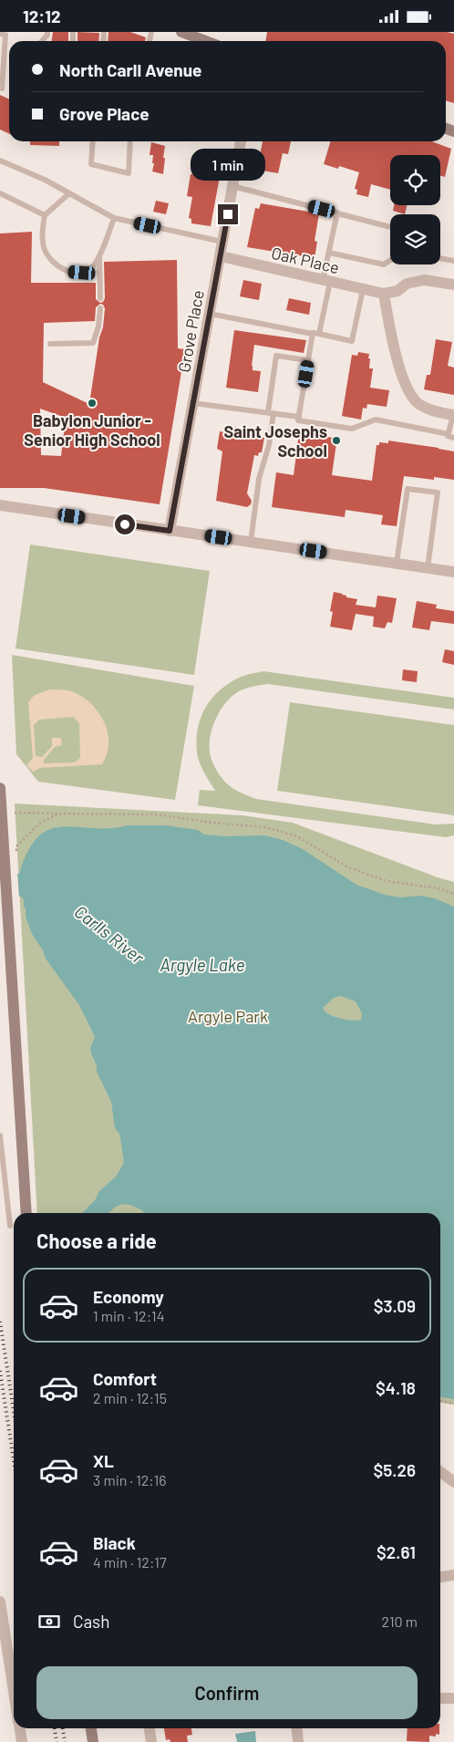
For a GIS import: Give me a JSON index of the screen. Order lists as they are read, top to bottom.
{
  "streets": {
    "street": ["Oak Place", "Grove Place"]
  },
  "crossings": [
    ["Oak Place", "Grove Place"]
  ],
  "water": ["Carlls River", "Argyle Lake"],
  "parks": ["Argyle Park"],
  "places": ["Babylon Junior - Senior High School", "Saint Josephs School"],
  "page": {
    "status": "12:12",
    "banner": ["North Carll Avenue", "Grove Place"],
    "bubble": "1 min",
    "heading": "Choose a ride",
    "list": [
      {
        "name": "Economy",
        "note": "1 min · 12:14",
        "value": "$3.09"
      },
      {
        "name": "Comfort",
        "note": "2 min · 12:15",
        "value": "$4.18"
      },
      {
        "name": "XL",
        "note": "3 min · 12:16",
        "value": "$5.26"
      },
      {
        "name": "Black",
        "note": "4 min · 12:17",
        "value": "$2.61"
      }
    ],
    "pay": ["Cash", "210 m"],
    "buttons": "Confirm"
  }
}
